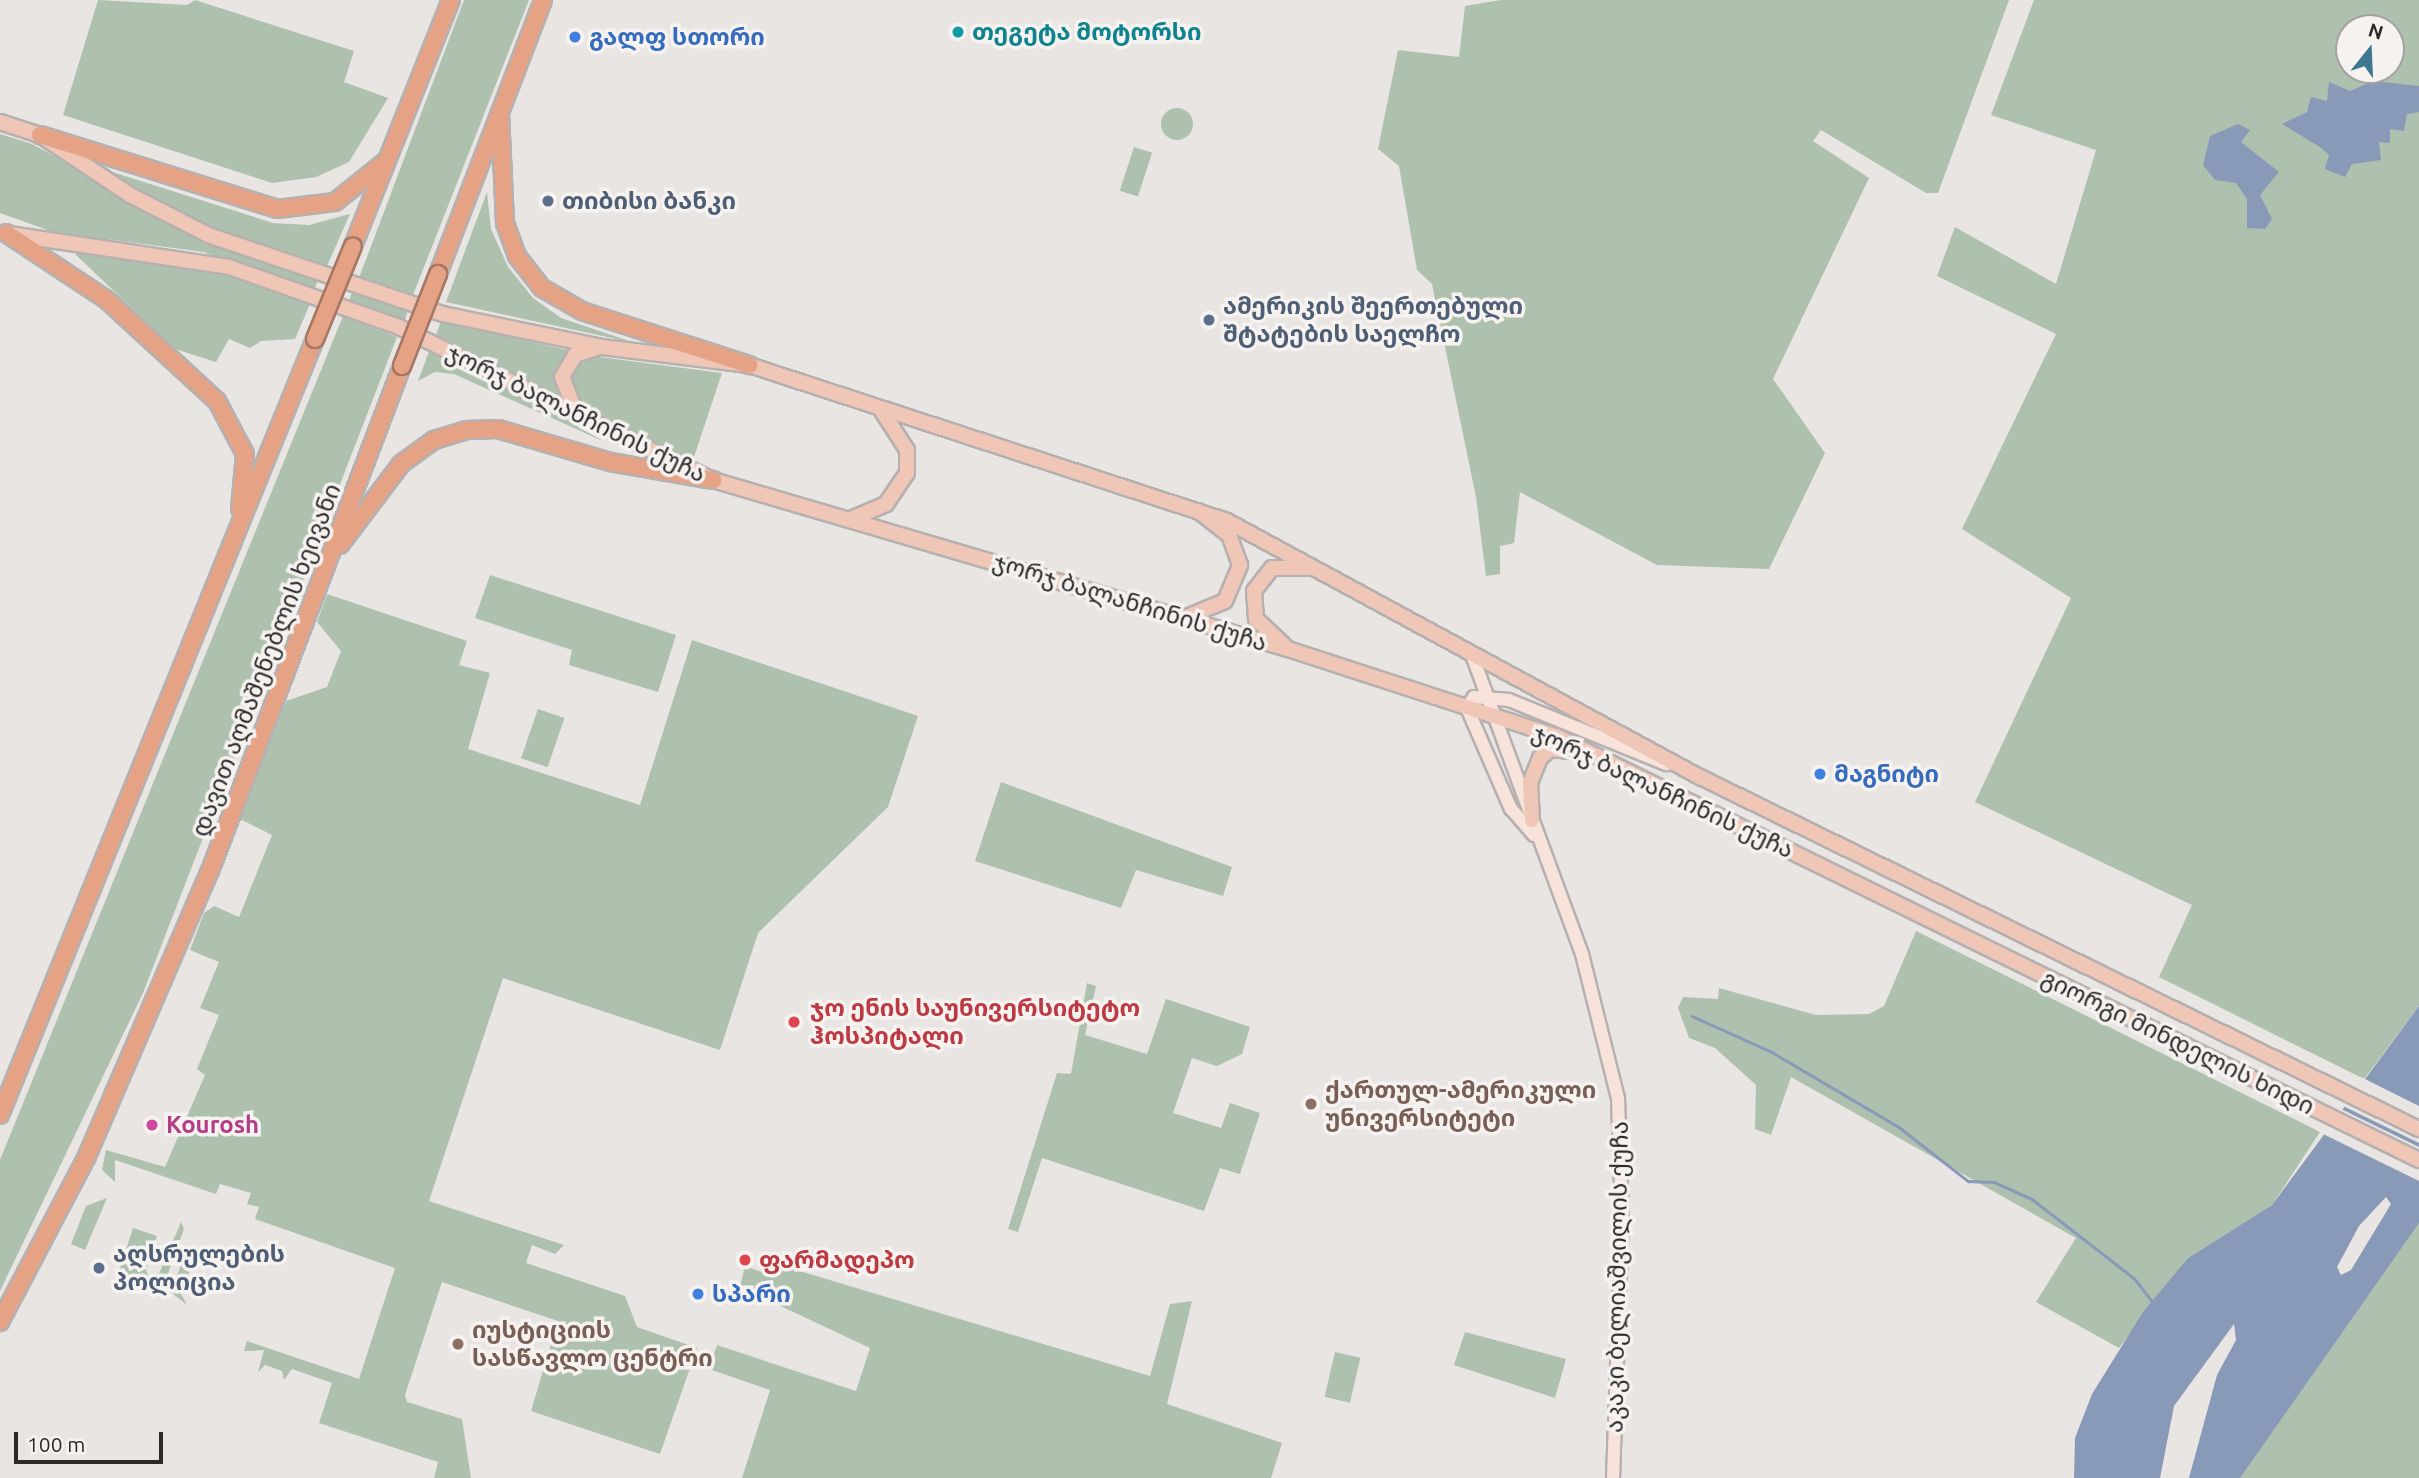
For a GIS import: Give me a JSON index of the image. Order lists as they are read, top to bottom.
{
  "streets": {
    "highway": ["დავით აღმაშენებლის ხეივანი"],
    "main road": ["ჯორჯ ბალანჩინის ქუჩა", "გიორგი მინდელის ხიდი", "აკაკი ბელიაშვილის ქუჩა"]
  },
  "crossings": [
    ["ჯორჯ ბალანჩინის ქუჩა", "გიორგი მინდელის ხიდი"],
    ["ჯორჯ ბალანჩინის ქუჩა", "აკაკი ბელიაშვილის ქუჩა"],
    ["გიორგი მინდელის ხიდი", "აკაკი ბელიაშვილის ქუჩა"]
  ],
  "places": [
    "თეგეტა მოტორსი",
    "გალფ სთორი",
    "თიბისი ბანკი",
    "ამერიკის შეერთებული შტატების საელჩო",
    "მაგნიტი",
    "ჯო ენის საუნივერსიტეტო ჰოსპიტალი",
    "ქართულ-ამერიკული უნივერსიტეტი",
    "Kourosh",
    "ფარმადეპო",
    "აღსრულების პოლიცია",
    "სპარი",
    "იუსტიციის სასწავლო ცენტრი"
  ],
  "scale_bar": "100 m",
  "north": "top"
}
